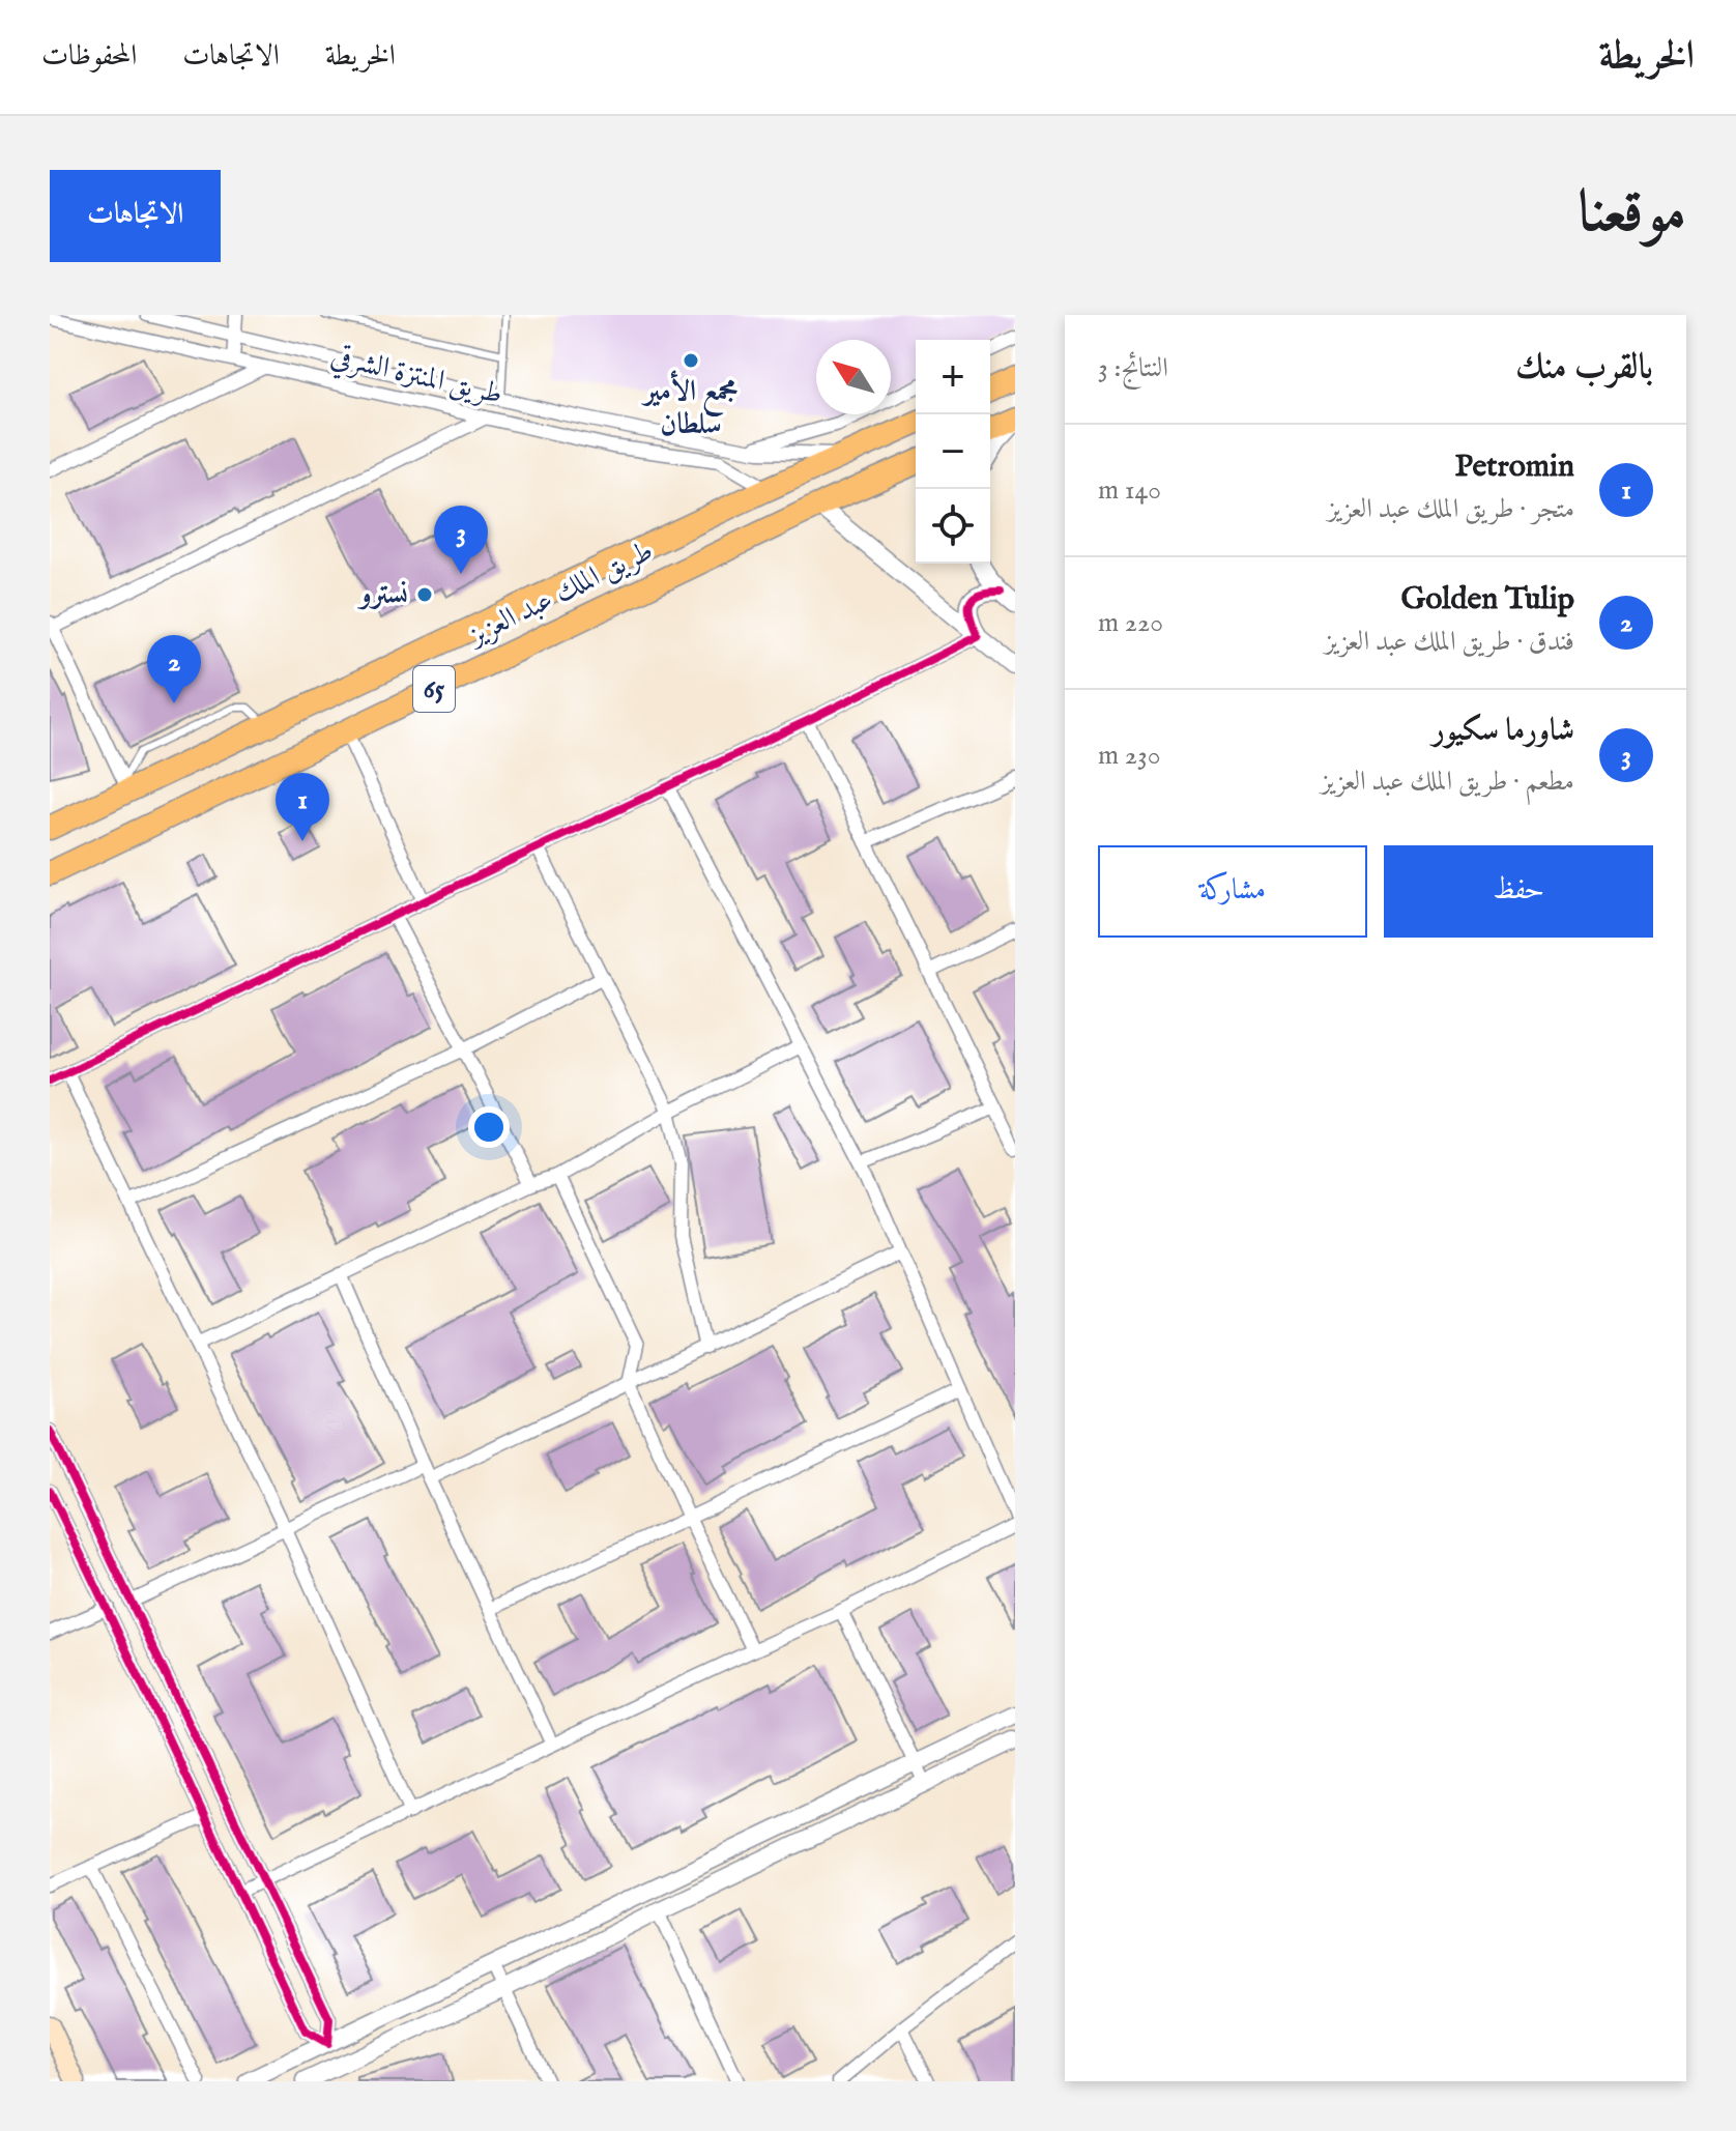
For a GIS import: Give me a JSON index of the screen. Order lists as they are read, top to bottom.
{
  "streets": {
    "highway": ["طريق الملك عبد العزيز", "65"],
    "street": ["طريق المنتزة الشرقي"]
  },
  "crossings": [
    ["طريق المنتزة الشرقي", "طريق الملك عبد العزيز"]
  ],
  "places": ["مجمع الأمير سلطان", "نسترو"],
  "north": "top left",
  "page": {
    "header": "الخريطة",
    "nav": ["الخريطة", "الاتجاهات", "المحفوظات"],
    "title": "موقعنا",
    "buttons": [
      "الاتجاهات",
      ["حفظ", "مشاركة"]
    ],
    "heading": ["بالقرب منك", "النتائج: 3"],
    "map_buttons": ["+", "−"],
    "list": [
      {
        "mark": "1",
        "name": "Petromin",
        "note": "متجر · طريق الملك عبد العزيز",
        "value": "140 m"
      },
      {
        "mark": "2",
        "name": "Golden Tulip",
        "note": "فندق · طريق الملك عبد العزيز",
        "value": "220 m"
      },
      {
        "mark": "3",
        "name": "شاورما سكيور",
        "note": "مطعم · طريق الملك عبد العزيز",
        "value": "230 m"
      }
    ],
    "pins": ["3", "2", "1"]
  }
}
